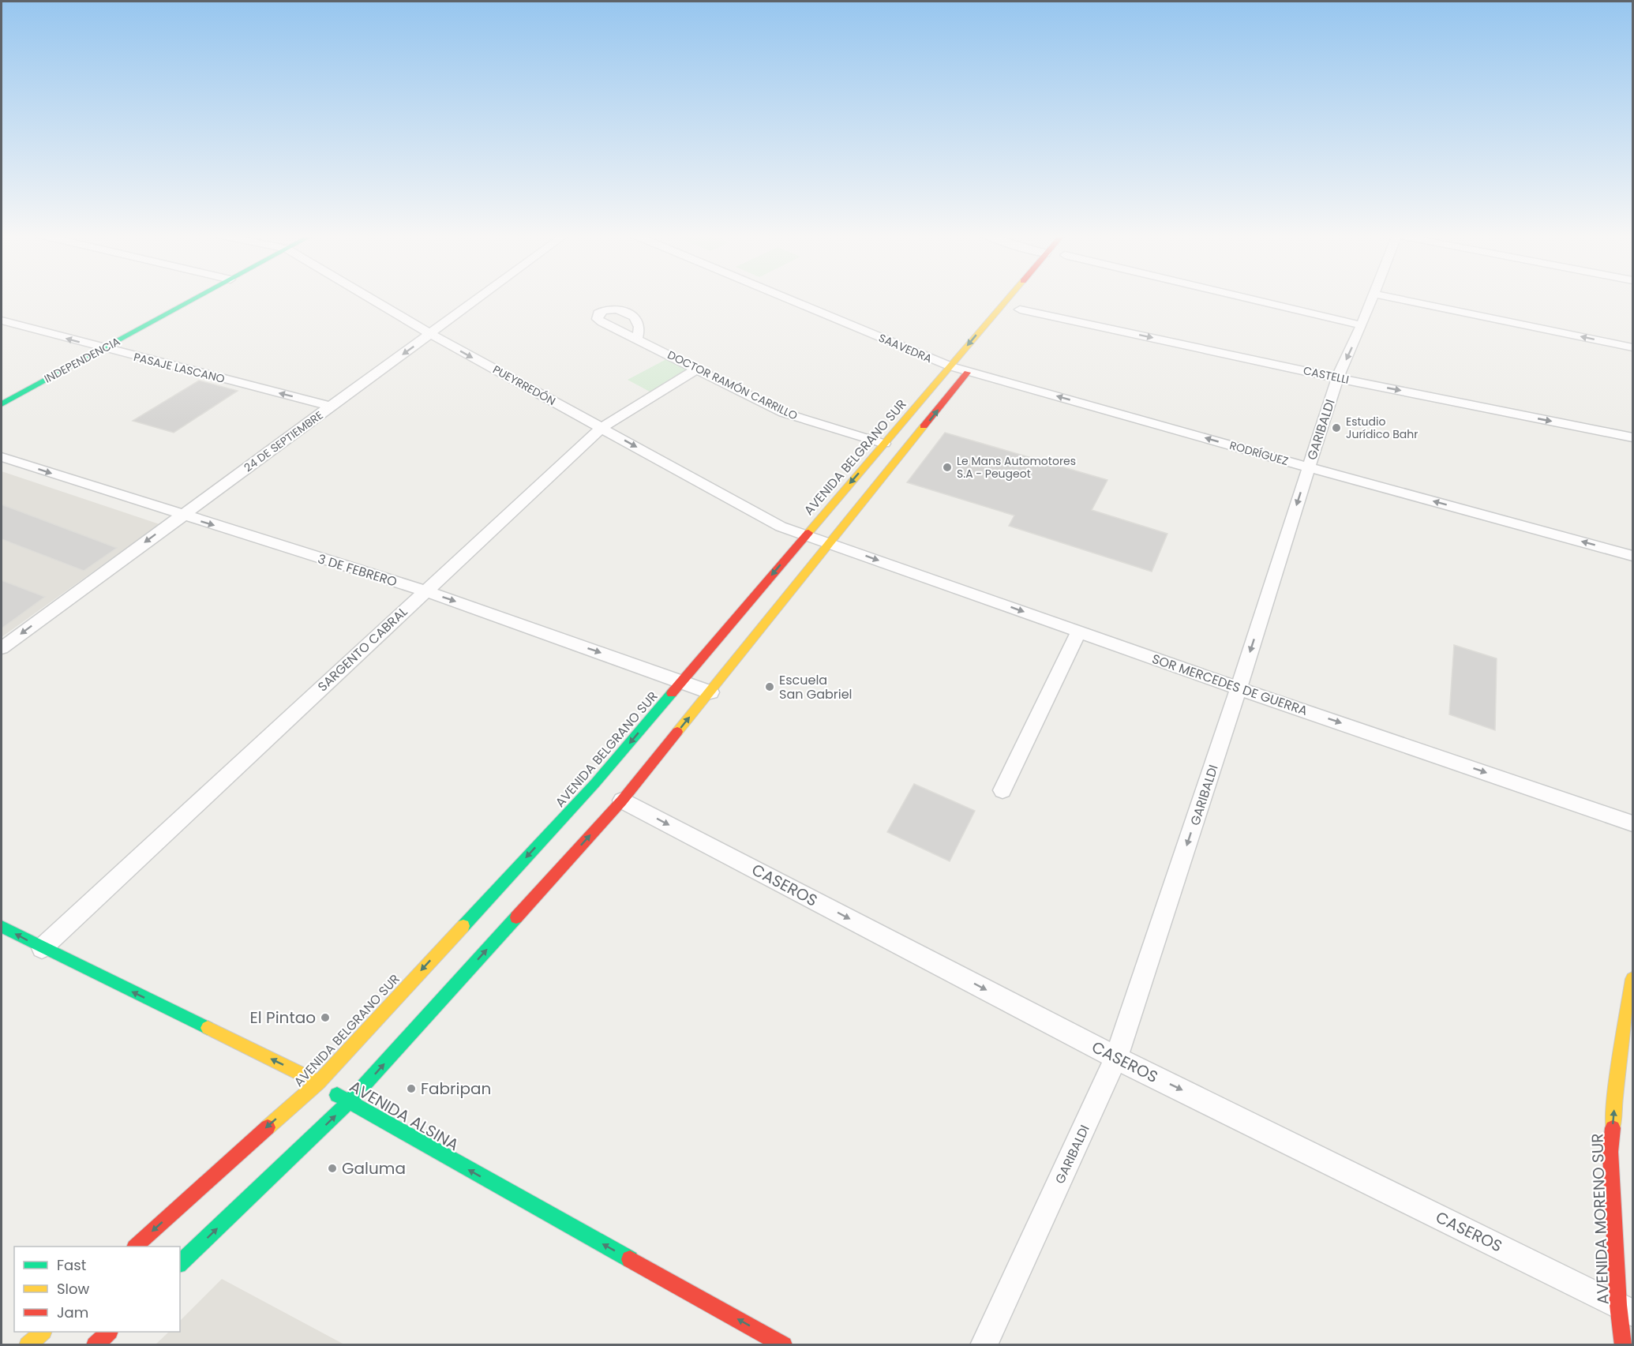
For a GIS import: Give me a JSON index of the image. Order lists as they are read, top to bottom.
{
  "streets": {
    "main road": [
      "INDEPENDENCIA",
      "AVENIDA BELGRANO SUR",
      "AVENIDA ALSINA",
      "AVENIDA MORENO SUR"
    ],
    "street": [
      "SAAVEDRA",
      "PASAJE LASCANO",
      "CASTELLI",
      "PUEYRREDÓN",
      "DOCTOR RAMÓN CARRILLO",
      "GARIBALDI",
      "24 DE SEPTIEMBRE",
      "RODRÍGUEZ",
      "3 DE FEBRERO",
      "SARGENTO CABRAL",
      "SOR MERCEDES DE GUERRA",
      "CASEROS"
    ]
  },
  "crossings": [
    ["SAAVEDRA", "RODRÍGUEZ"],
    ["SAAVEDRA", "AVENIDA BELGRANO SUR"],
    ["INDEPENDENCIA", "PASAJE LASCANO"],
    ["PASAJE LASCANO", "24 DE SEPTIEMBRE"],
    ["CASTELLI", "GARIBALDI"],
    ["PUEYRREDÓN", "24 DE SEPTIEMBRE"],
    ["PUEYRREDÓN", "AVENIDA BELGRANO SUR"],
    ["PUEYRREDÓN", "SARGENTO CABRAL"],
    ["PUEYRREDÓN", "SOR MERCEDES DE GUERRA"],
    ["DOCTOR RAMÓN CARRILLO", "AVENIDA BELGRANO SUR"],
    ["DOCTOR RAMÓN CARRILLO", "SARGENTO CABRAL"],
    ["GARIBALDI", "RODRÍGUEZ"],
    ["GARIBALDI", "SOR MERCEDES DE GUERRA"],
    ["GARIBALDI", "CASEROS"],
    ["24 DE SEPTIEMBRE", "3 DE FEBRERO"],
    ["AVENIDA BELGRANO SUR", "3 DE FEBRERO"],
    ["AVENIDA BELGRANO SUR", "AVENIDA ALSINA"],
    ["3 DE FEBRERO", "SARGENTO CABRAL"],
    ["SARGENTO CABRAL", "AVENIDA ALSINA"],
    ["CASEROS", "AVENIDA MORENO SUR"]
  ],
  "one_way": [
    "PASAJE LASCANO",
    "PUEYRREDÓN",
    "GARIBALDI",
    "24 DE SEPTIEMBRE",
    "RODRÍGUEZ",
    "3 DE FEBRERO",
    "SOR MERCEDES DE GUERRA",
    "CASEROS",
    "AVENIDA ALSINA",
    "AVENIDA MORENO SUR"
  ],
  "places": [
    "Estudio Jurídico Bahr",
    "Le Mans Automotores S.A - Peugeot",
    "Escuela San Gabriel",
    "El Pintao",
    "Fabripan",
    "Galuma"
  ],
  "legend": ["Fast", "Slow", "Jam"]
}
